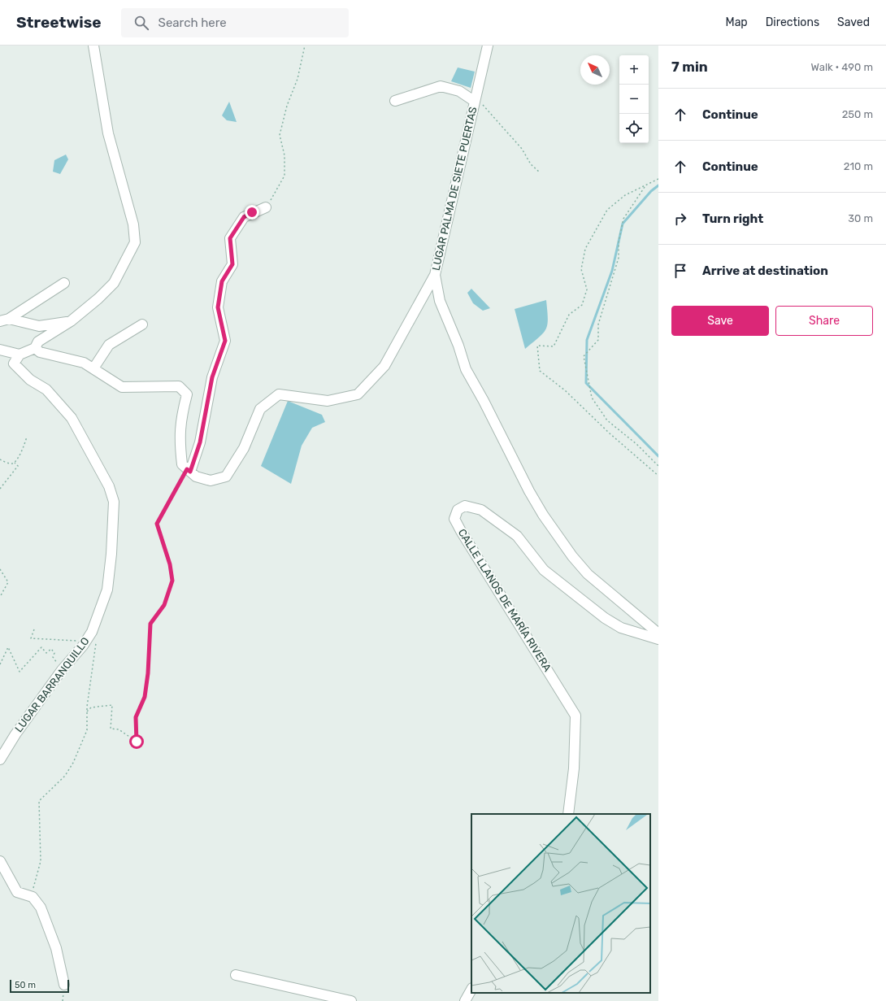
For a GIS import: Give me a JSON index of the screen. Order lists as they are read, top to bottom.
{
  "streets": {
    "street": ["LUGAR PALMA DE SIETE PUERTAS", "CALLE LLANOS DE MARÍA RIVERA", "LUGAR BARRANQUILLO"]
  },
  "scale_bar": "50 m",
  "north": "top left",
  "page": {
    "header": "Streetwise",
    "search": "Search here",
    "nav": ["Map", "Directions", "Saved"],
    "heading": ["7 min", "Walk · 490 m"],
    "map_buttons": ["+", "−"],
    "list": [
      ["Continue", "250 m"],
      ["Continue", "210 m"],
      ["Turn right", "30 m"],
      "Arrive at destination"
    ],
    "buttons": ["Save", "Share"],
    "scale": "50 m"
  }
}
